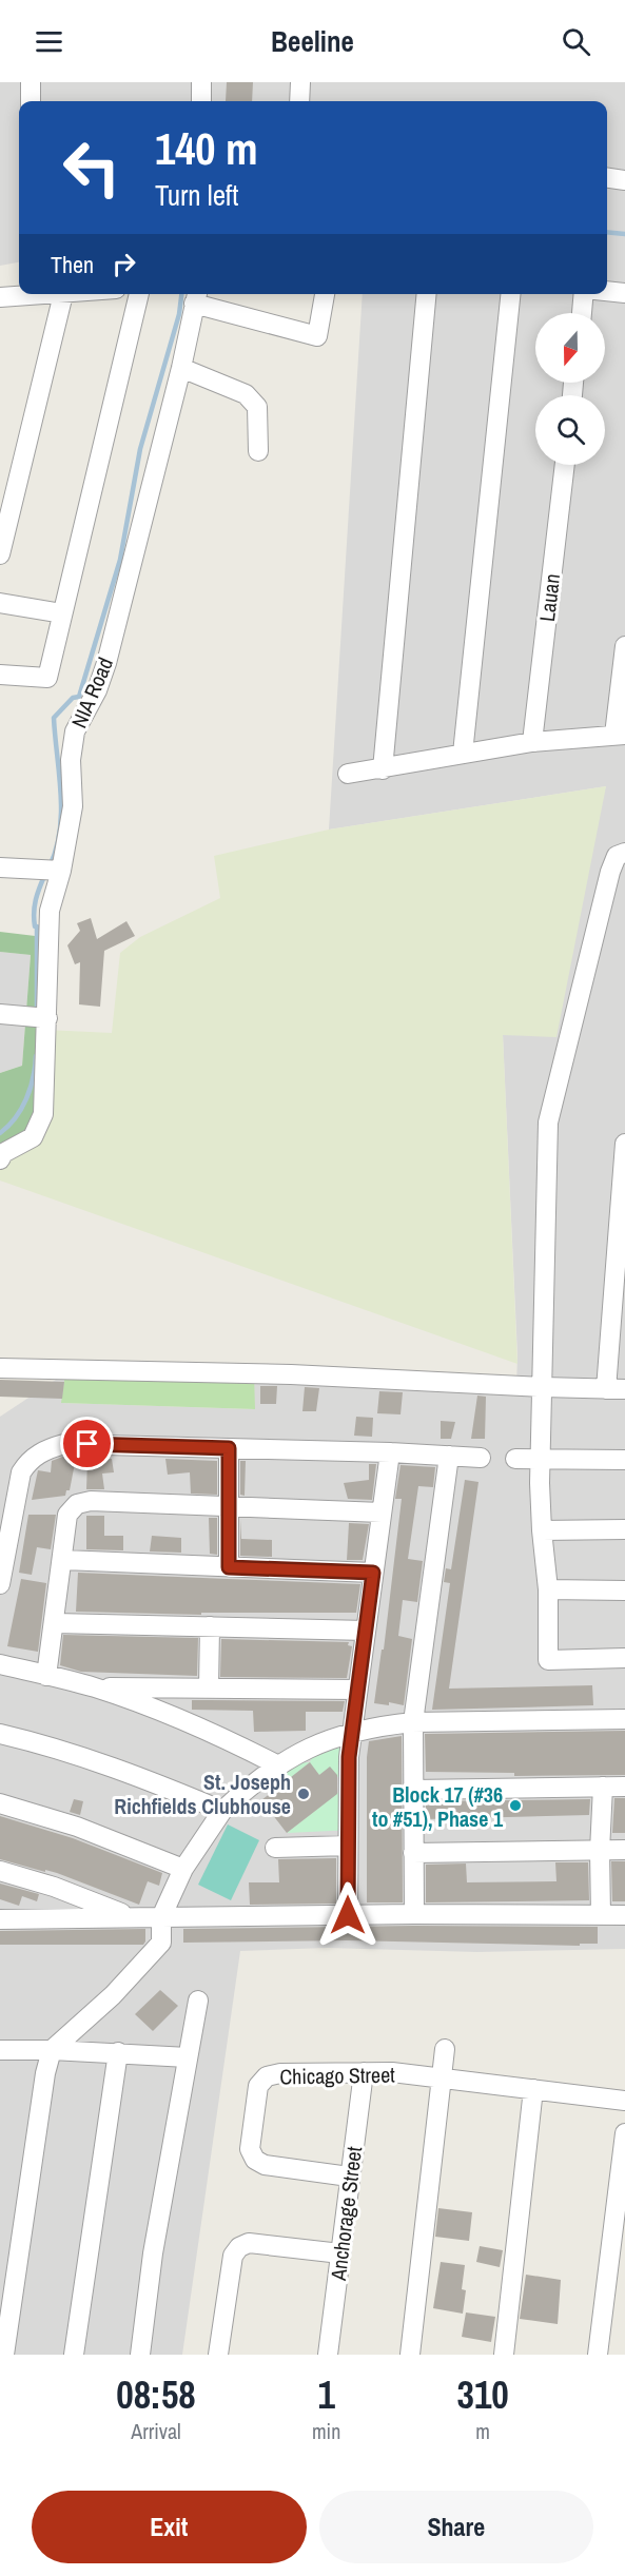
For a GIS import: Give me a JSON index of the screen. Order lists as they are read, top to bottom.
{
  "streets": {
    "street": [
      "Lauan",
      "NIA Road",
      "Chicago Street",
      "Anchorage Street"
    ]
  },
  "crossings": [
    ["Chicago Street", "Anchorage Street"]
  ],
  "places": ["St. Joseph Richfields Clubhouse", "Block 17 (#36 to #51), Phase 1"],
  "north": "bottom",
  "page": {
    "header": "Beeline",
    "turn": ["140 m", "Turn left"],
    "then": "Then",
    "eta": [
      "08:58",
      "Arrival",
      "1",
      "min",
      "310",
      "m"
    ],
    "buttons": ["Exit", "Share"]
  }
}
